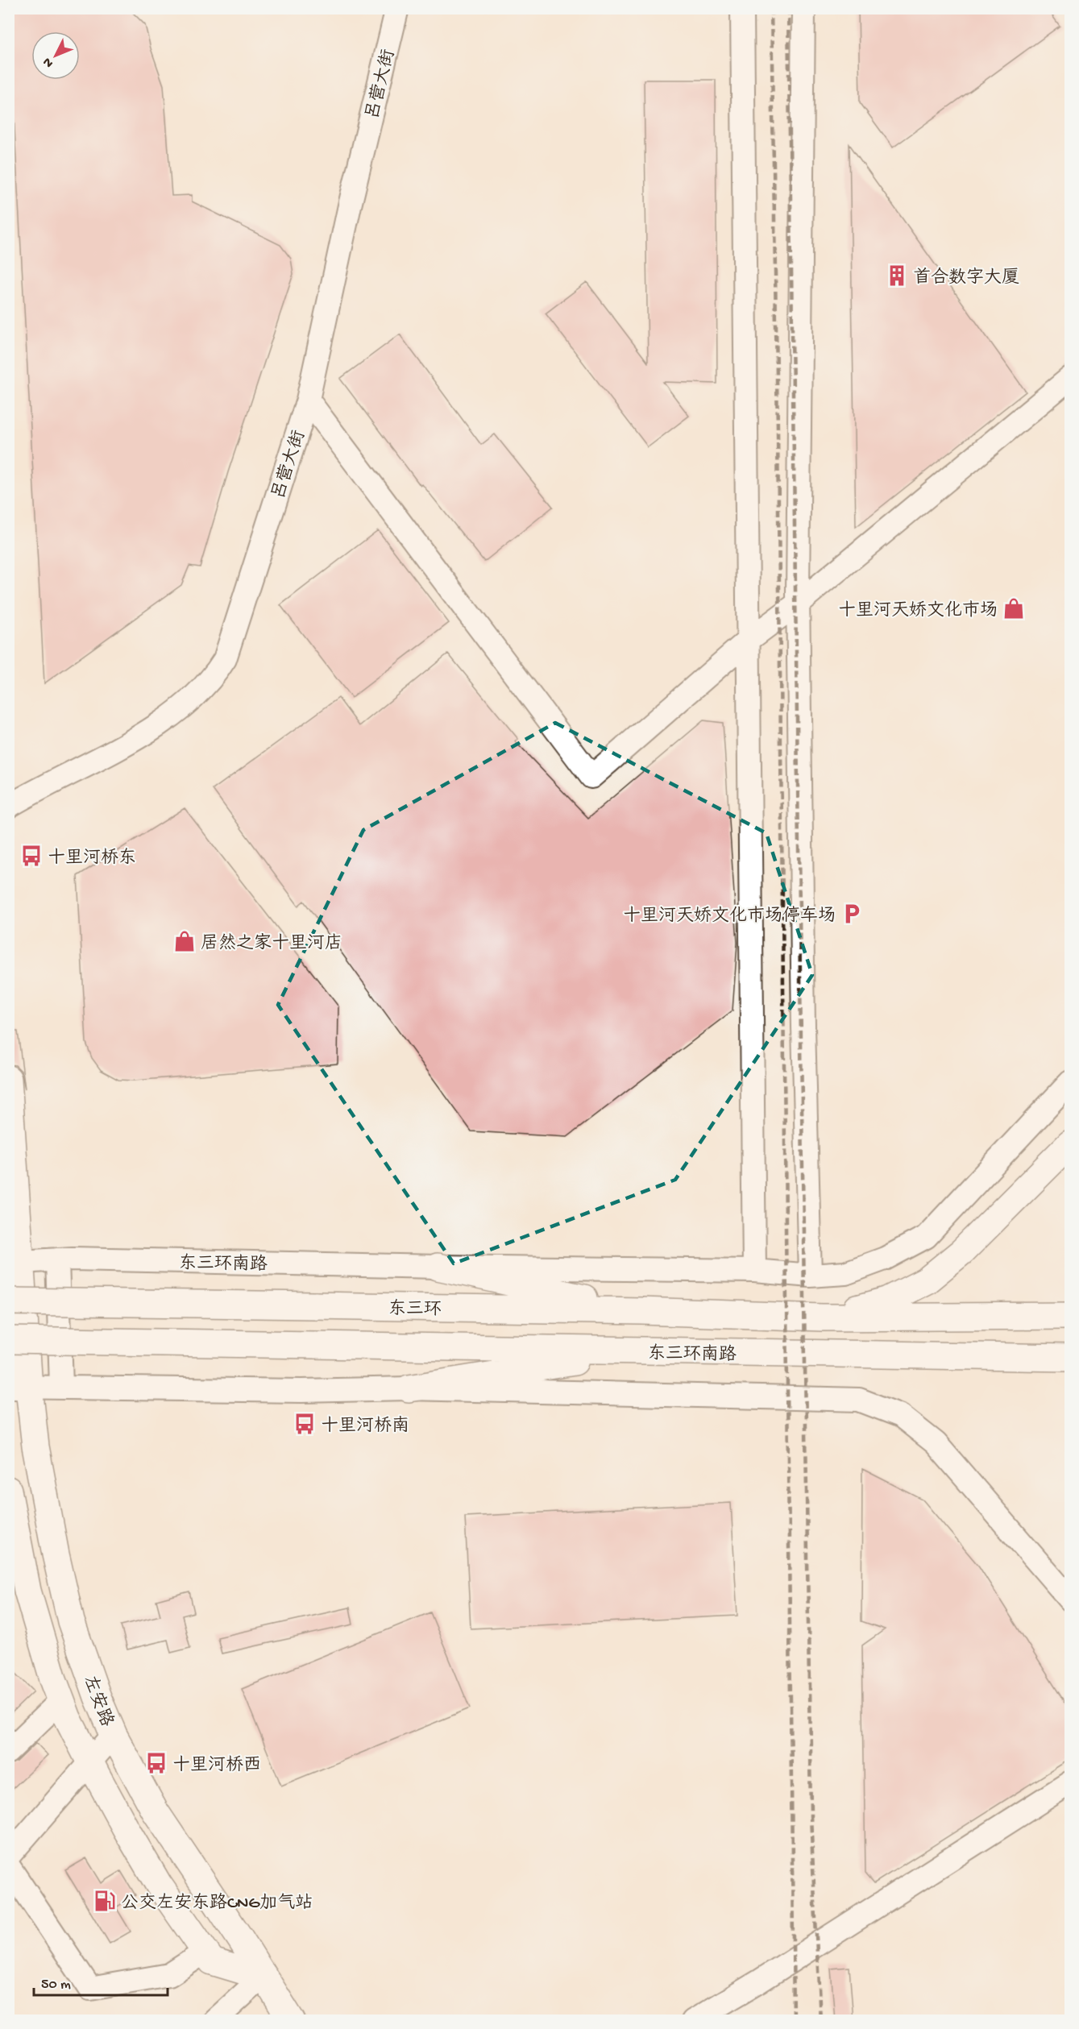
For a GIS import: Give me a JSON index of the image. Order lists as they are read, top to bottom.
{
  "streets": {
    "main road": ["东三环南路", "东三环", "左安路"],
    "street": ["吕营大街"]
  },
  "crossings": [
    ["东三环南路", "左安路"]
  ],
  "places": {
    "building": ["首合数字大厦"],
    "shop": ["十里河天娇文化市场", "居然之家十里河店"],
    "bus stop": ["十里河桥东", "十里河桥南", "十里河桥西"],
    "parking": ["十里河天娇文化市场停车场"],
    "fuel station": ["公交左安东路CNG加气站"]
  },
  "scale_bar": "50 m",
  "north": "bottom left"
}
